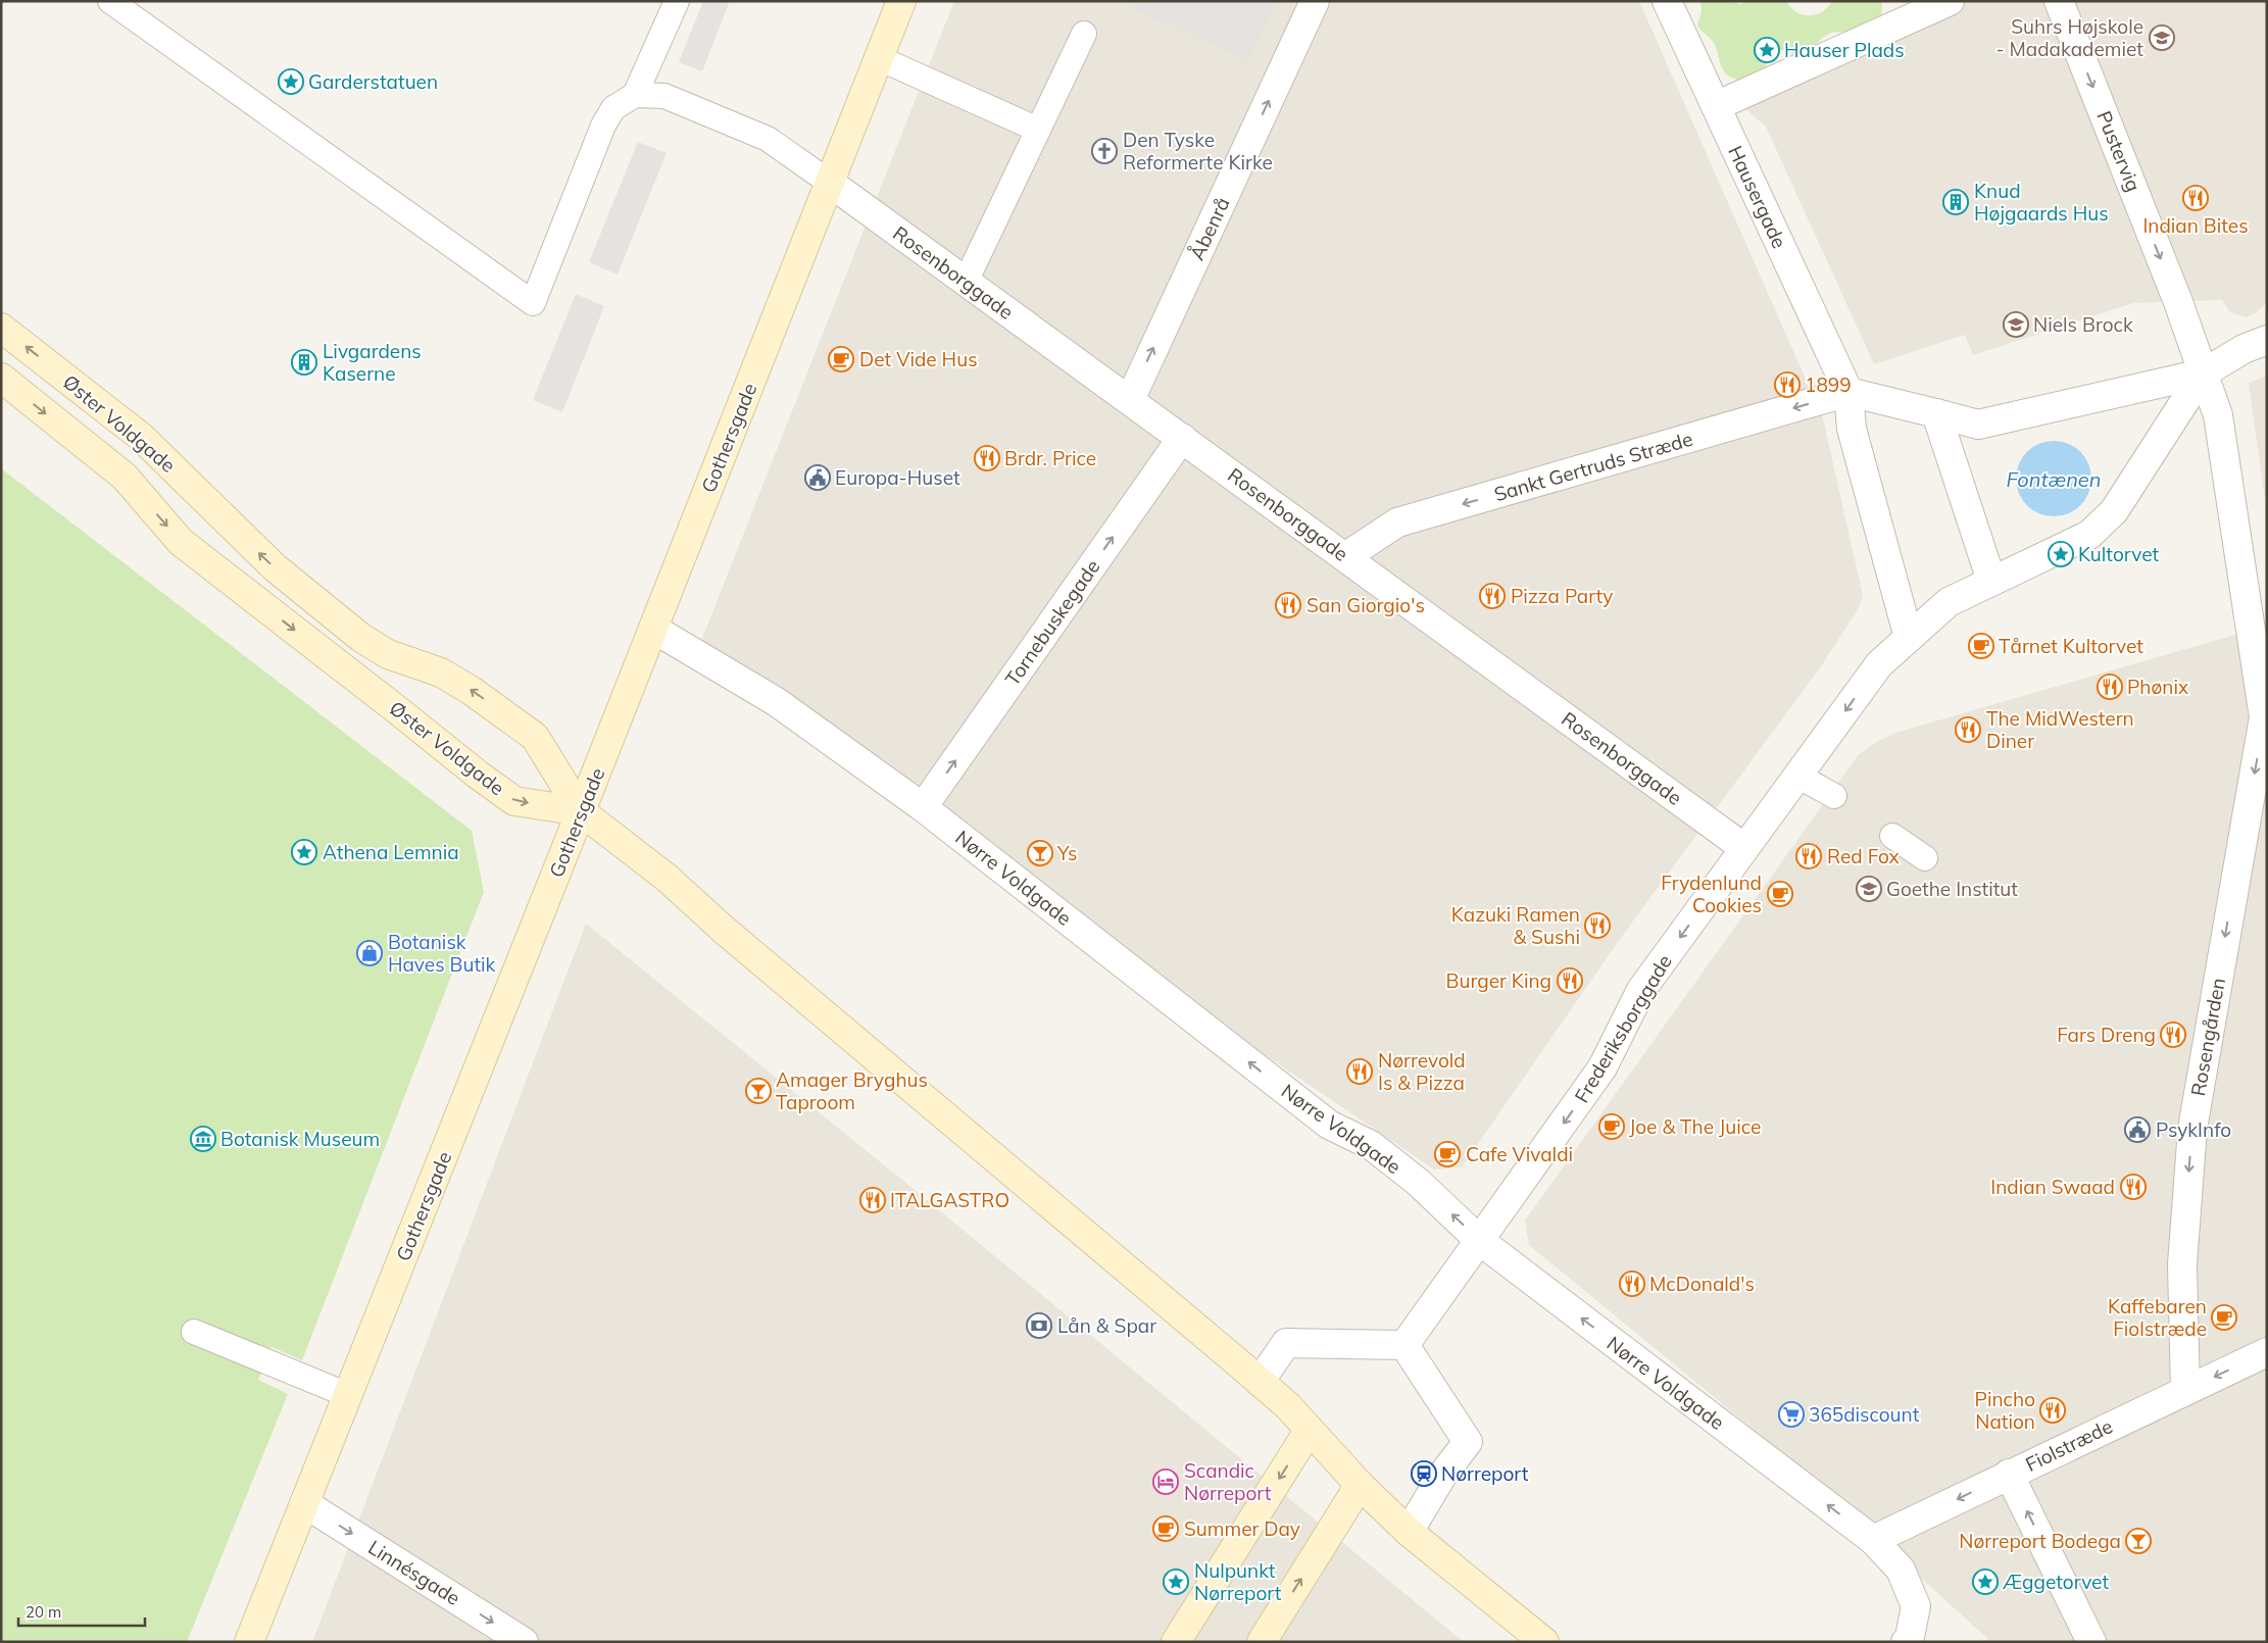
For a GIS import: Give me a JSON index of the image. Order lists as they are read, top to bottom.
{
  "streets": {
    "street": [
      "Pustervig",
      "Hausergade",
      "Åbenrå",
      "Rosenborggade",
      "Øster Voldgade",
      "Gothersgade",
      "Sankt Gertruds Stræde",
      "Tornebuskegade",
      "Nørre Voldgade",
      "Frederiksborggade",
      "Rosengården",
      "Fiolstræde",
      "Linnésgade"
    ]
  },
  "crossings": [
    ["Hausergade", "Sankt Gertruds Stræde"],
    ["Åbenrå", "Rosenborggade"],
    ["Rosenborggade", "Gothersgade"],
    ["Rosenborggade", "Sankt Gertruds Stræde"],
    ["Rosenborggade", "Tornebuskegade"],
    ["Rosenborggade", "Frederiksborggade"],
    ["Øster Voldgade", "Gothersgade"],
    ["Gothersgade", "Nørre Voldgade"],
    ["Gothersgade", "Linnésgade"],
    ["Tornebuskegade", "Nørre Voldgade"],
    ["Nørre Voldgade", "Frederiksborggade"],
    ["Nørre Voldgade", "Fiolstræde"],
    ["Rosengården", "Fiolstræde"]
  ],
  "one_way": [
    "Pustervig",
    "Åbenrå",
    "Sankt Gertruds Stræde",
    "Tornebuskegade",
    "Frederiksborggade",
    "Rosengården",
    "Fiolstræde",
    "Linnésgade"
  ],
  "water": ["Fontænen"],
  "places": {
    "school or university": ["Suhrs Højskole - Madakademiet", "Niels Brock", "Goethe Institut"],
    "place": [
      "Hauser Plads",
      "Garderstatuen",
      "Kultorvet",
      "Athena Lemnia",
      "Nulpunkt Nørreport",
      "Æggetorvet"
    ],
    "church": ["Den Tyske Reformerte Kirke"],
    "restaurant": [
      "Indian Bites",
      "1899",
      "Brdr. Price",
      "Pizza Party",
      "San Giorgio's",
      "Phønix",
      "The MidWestern Diner",
      "Red Fox",
      "Kazuki Ramen & Sushi",
      "Burger King",
      "Fars Dreng",
      "Nørrevold Is & Pizza",
      "Indian Swaad",
      "ITALGASTRO",
      "McDonald's",
      "Pincho Nation"
    ],
    "building": ["Knud Højgaards Hus", "Livgardens Kaserne"],
    "cafe": [
      "Det Vide Hus",
      "Tårnet Kultorvet",
      "Frydenlund Cookies",
      "Joe & The Juice",
      "Cafe Vivaldi",
      "Kaffebaren Fiolstræde",
      "Summer Day"
    ],
    "public building": ["Europa-Huset", "PsykInfo"],
    "bar": ["Ys", "Amager Bryghus Taproom", "Nørreport Bodega"],
    "shop": ["Botanisk Haves Butik"],
    "museum": ["Botanisk Museum"],
    "bank": ["Lån & Spar"],
    "supermarket": ["365discount"],
    "station": ["Nørreport"],
    "hotel": ["Scandic Nørreport"]
  },
  "scale_bar": "20 m"
}
